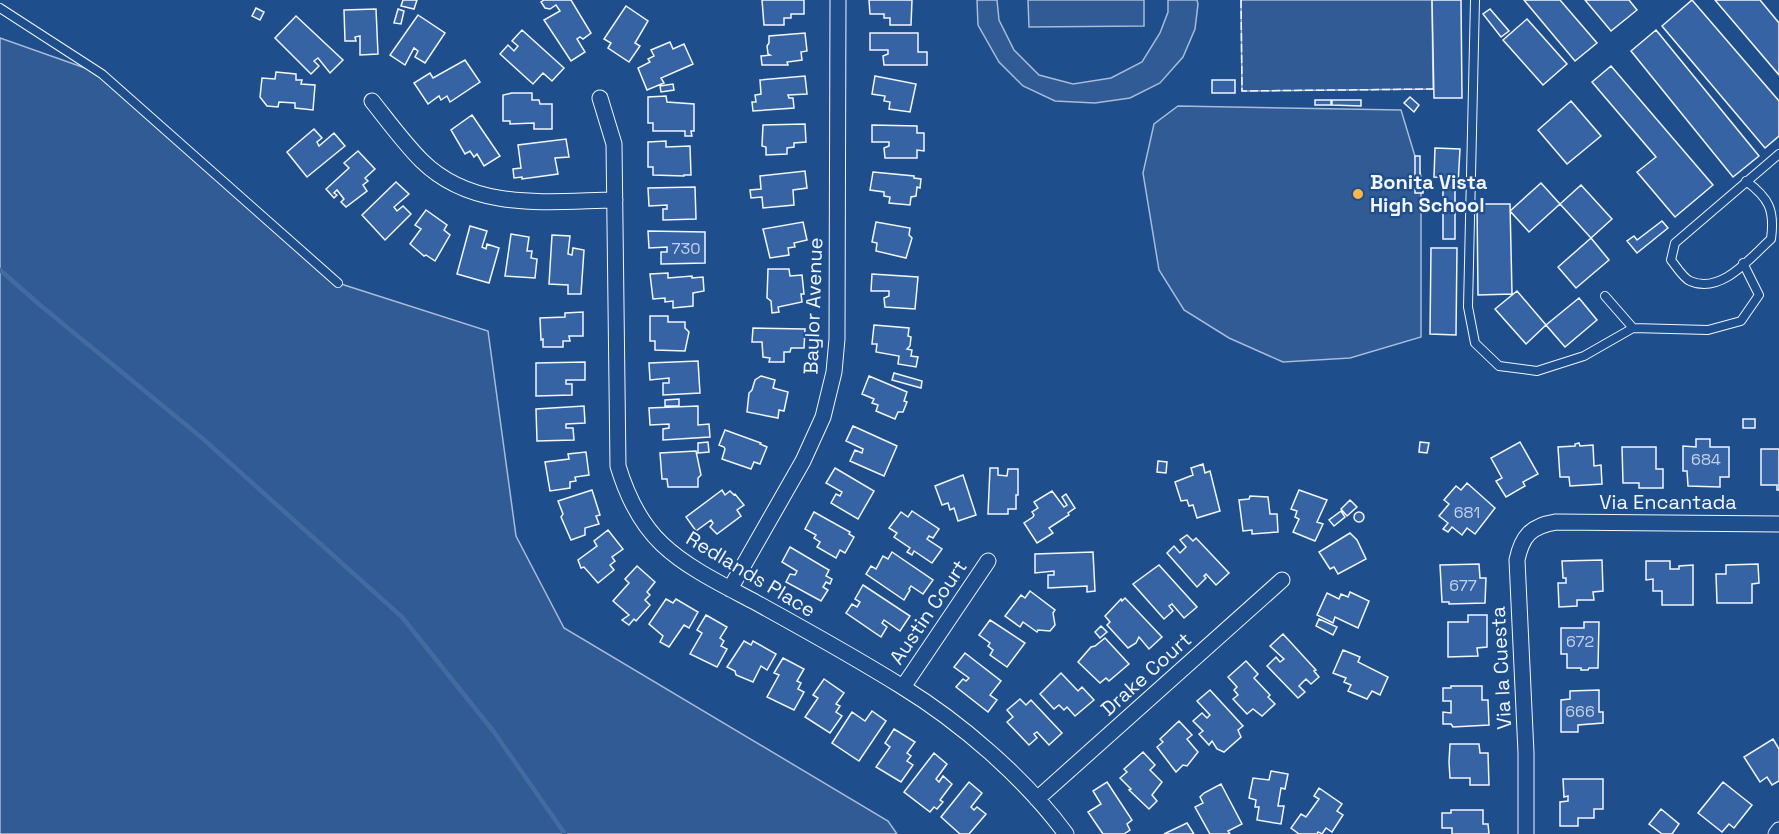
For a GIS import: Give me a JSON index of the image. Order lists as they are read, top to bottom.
{
  "streets": {
    "street": [
      "Baylor Avenue",
      "Via Encantada",
      "Redlands Place",
      "Austin Court",
      "Via la Cuesta",
      "Drake Court"
    ]
  },
  "crossings": [
    ["Baylor Avenue", "Redlands Place"],
    ["Via Encantada", "Via la Cuesta"],
    ["Redlands Place", "Austin Court"],
    ["Redlands Place", "Drake Court"]
  ],
  "places": ["Bonita Vista High School"],
  "house_numbers": [
    "730",
    "684",
    "681",
    "677",
    "672",
    "666"
  ]
}
